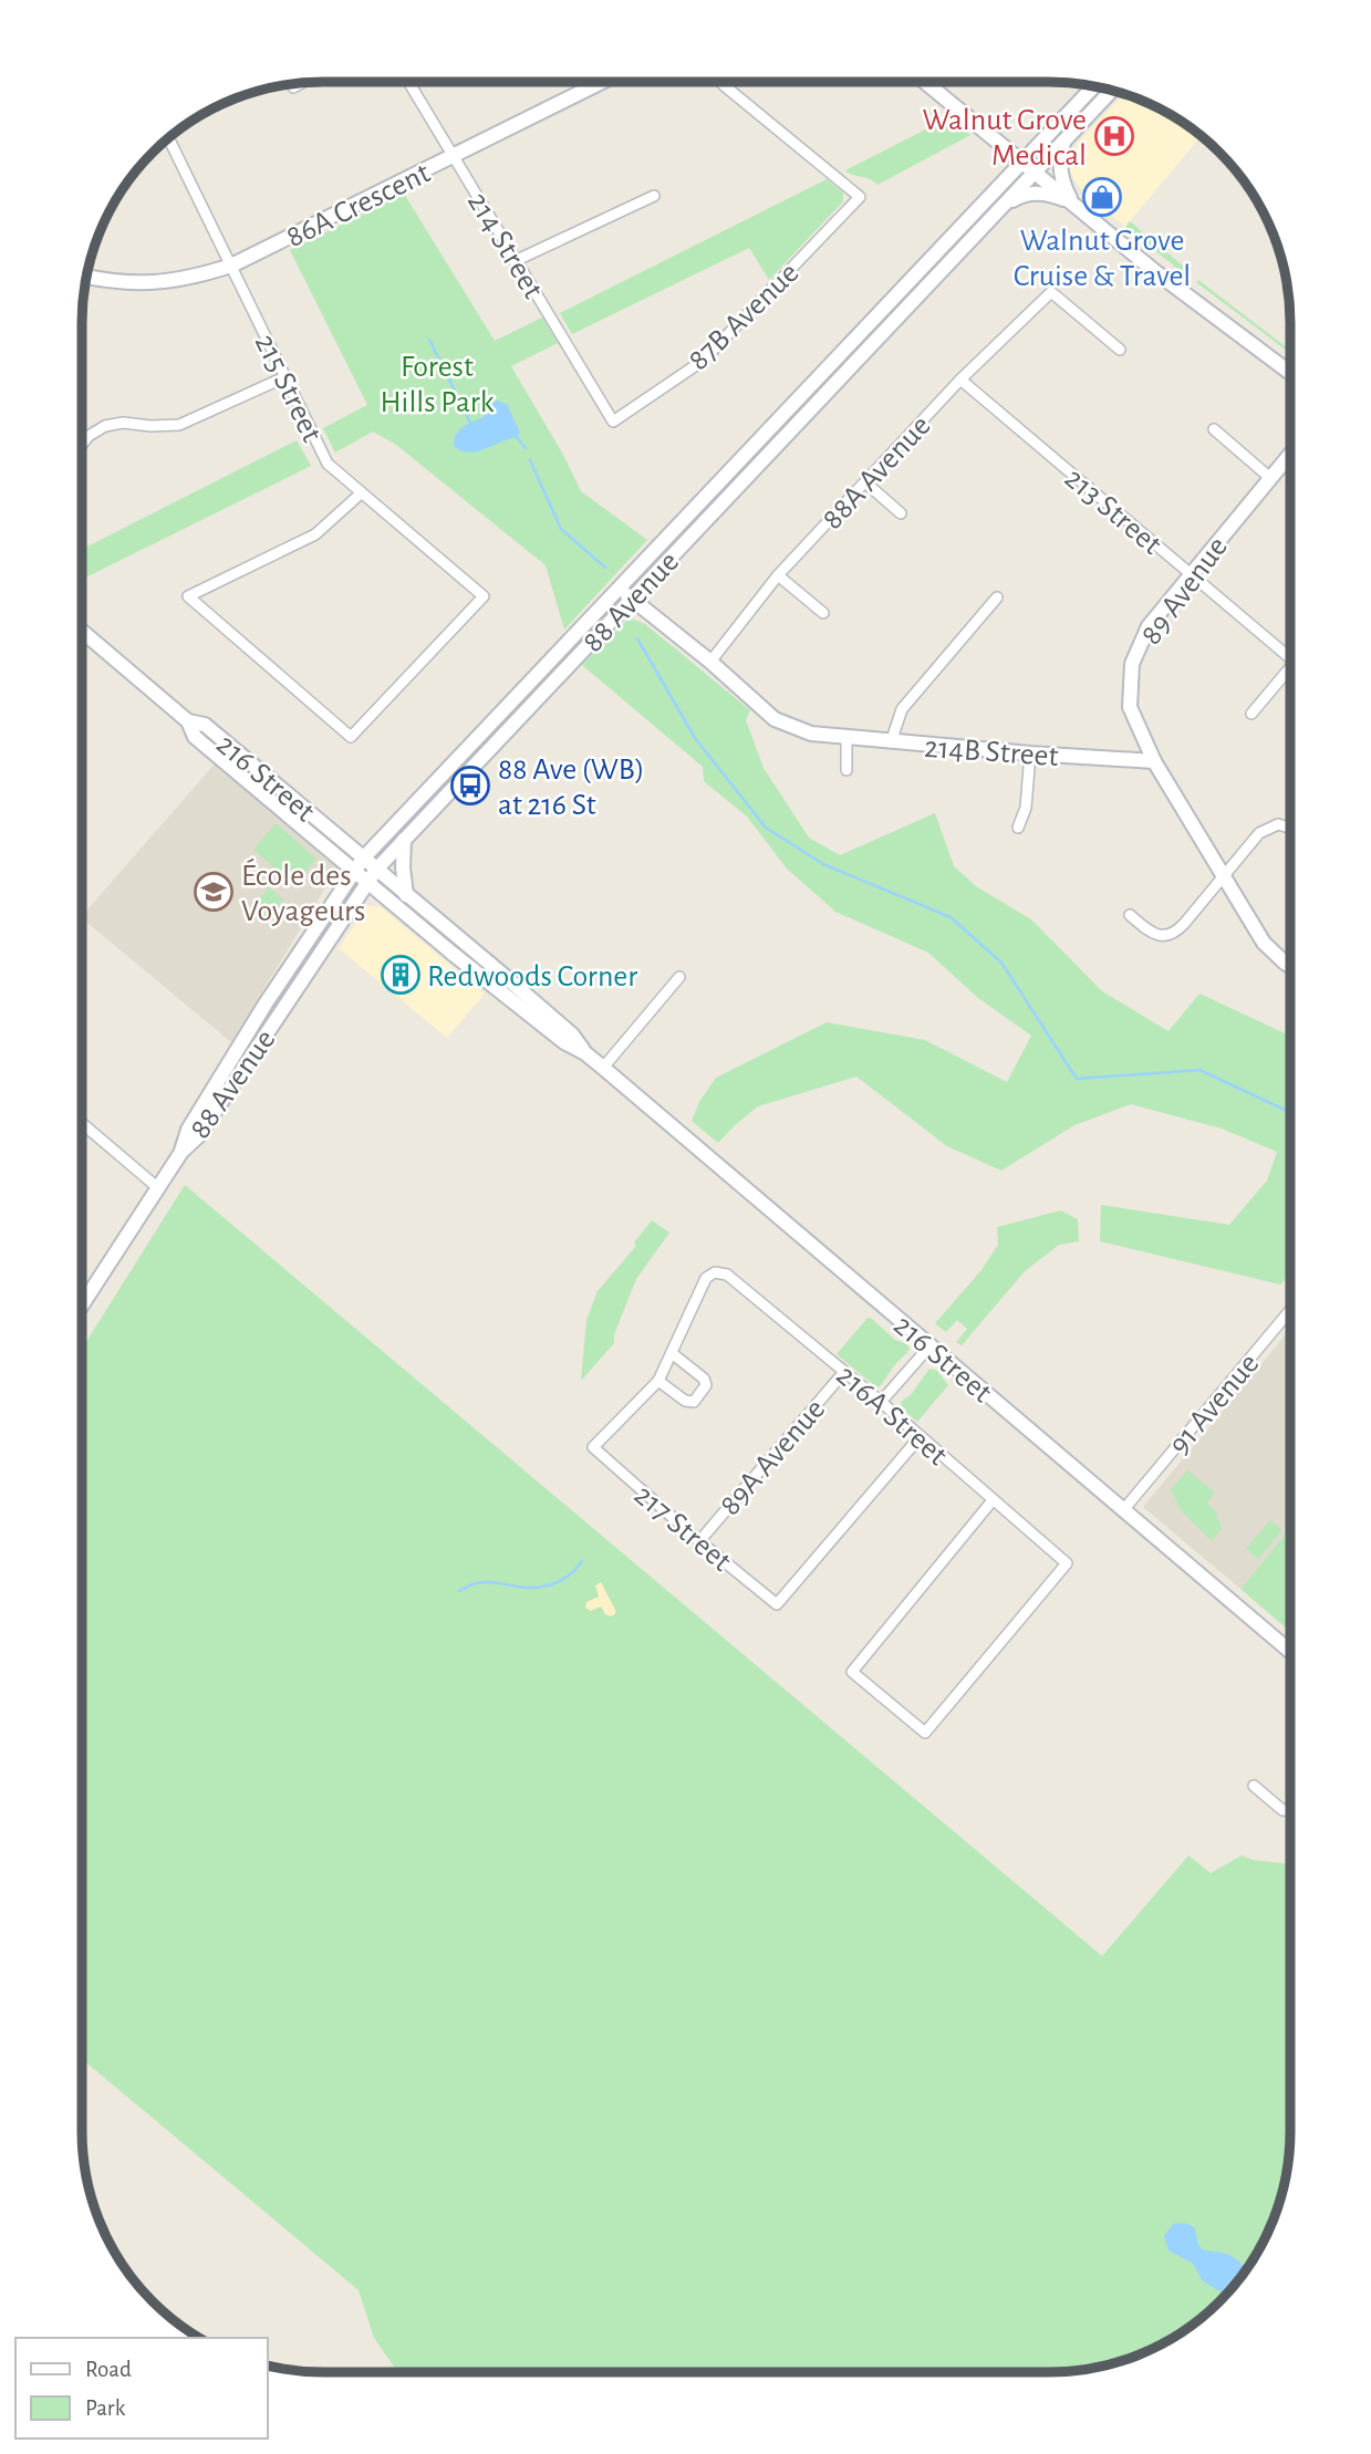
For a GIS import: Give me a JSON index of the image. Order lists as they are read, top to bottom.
{
  "streets": {
    "main road": [
      "86A Crescent",
      "89 Avenue",
      "88 Avenue",
      "214B Street",
      "216 Street"
    ],
    "street": [
      "214 Street",
      "87B Avenue",
      "215 Street",
      "88A Avenue",
      "213 Street",
      "91 Avenue",
      "216A Street",
      "89A Avenue",
      "217 Street"
    ]
  },
  "crossings": [
    ["86A Crescent", "214 Street"],
    ["86A Crescent", "215 Street"],
    ["214 Street", "87B Avenue"],
    ["88A Avenue", "213 Street"],
    ["88A Avenue", "214B Street"],
    ["213 Street", "89 Avenue"],
    ["89 Avenue", "214B Street"],
    ["88 Avenue", "214B Street"],
    ["88 Avenue", "216 Street"],
    ["216 Street", "91 Avenue"],
    ["216A Street", "89A Avenue"],
    ["216A Street", "217 Street"],
    ["89A Avenue", "217 Street"]
  ],
  "parks": ["Forest Hills Park"],
  "places": {
    "hospital": ["Walnut Grove Medical"],
    "shop": ["Walnut Grove Cruise & Travel"],
    "bus stop": ["88 Ave (WB) at 216 St"],
    "school or university": ["École des Voyageurs"],
    "building": ["Redwoods Corner"]
  },
  "legend": ["Road", "Park"]
}
